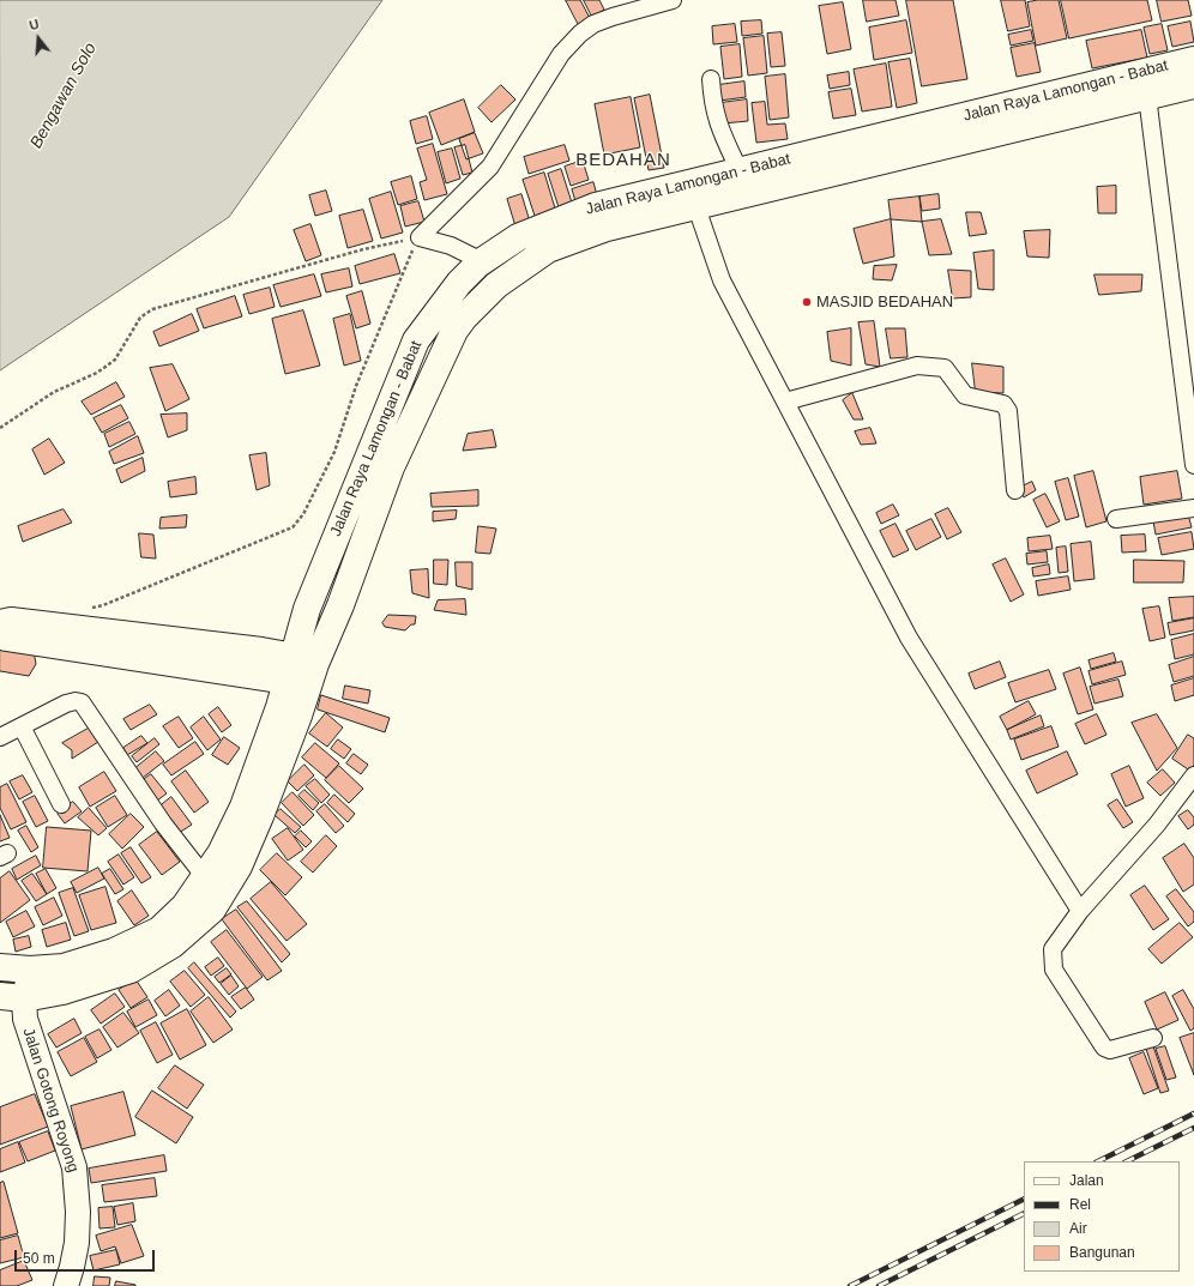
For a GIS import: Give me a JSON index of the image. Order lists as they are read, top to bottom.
{
  "streets": {
    "highway": ["Jalan Raya Lamongan - Babat"],
    "street": ["Jalan Gotong Royong"]
  },
  "districts": ["BEDAHAN"],
  "water": ["Bengawan Solo"],
  "places": ["MASJID BEDAHAN"],
  "legend": [
    "Jalan",
    "Rel",
    "Air",
    "Bangunan"
  ],
  "scale_bar": "50 m",
  "north": "top"
}
